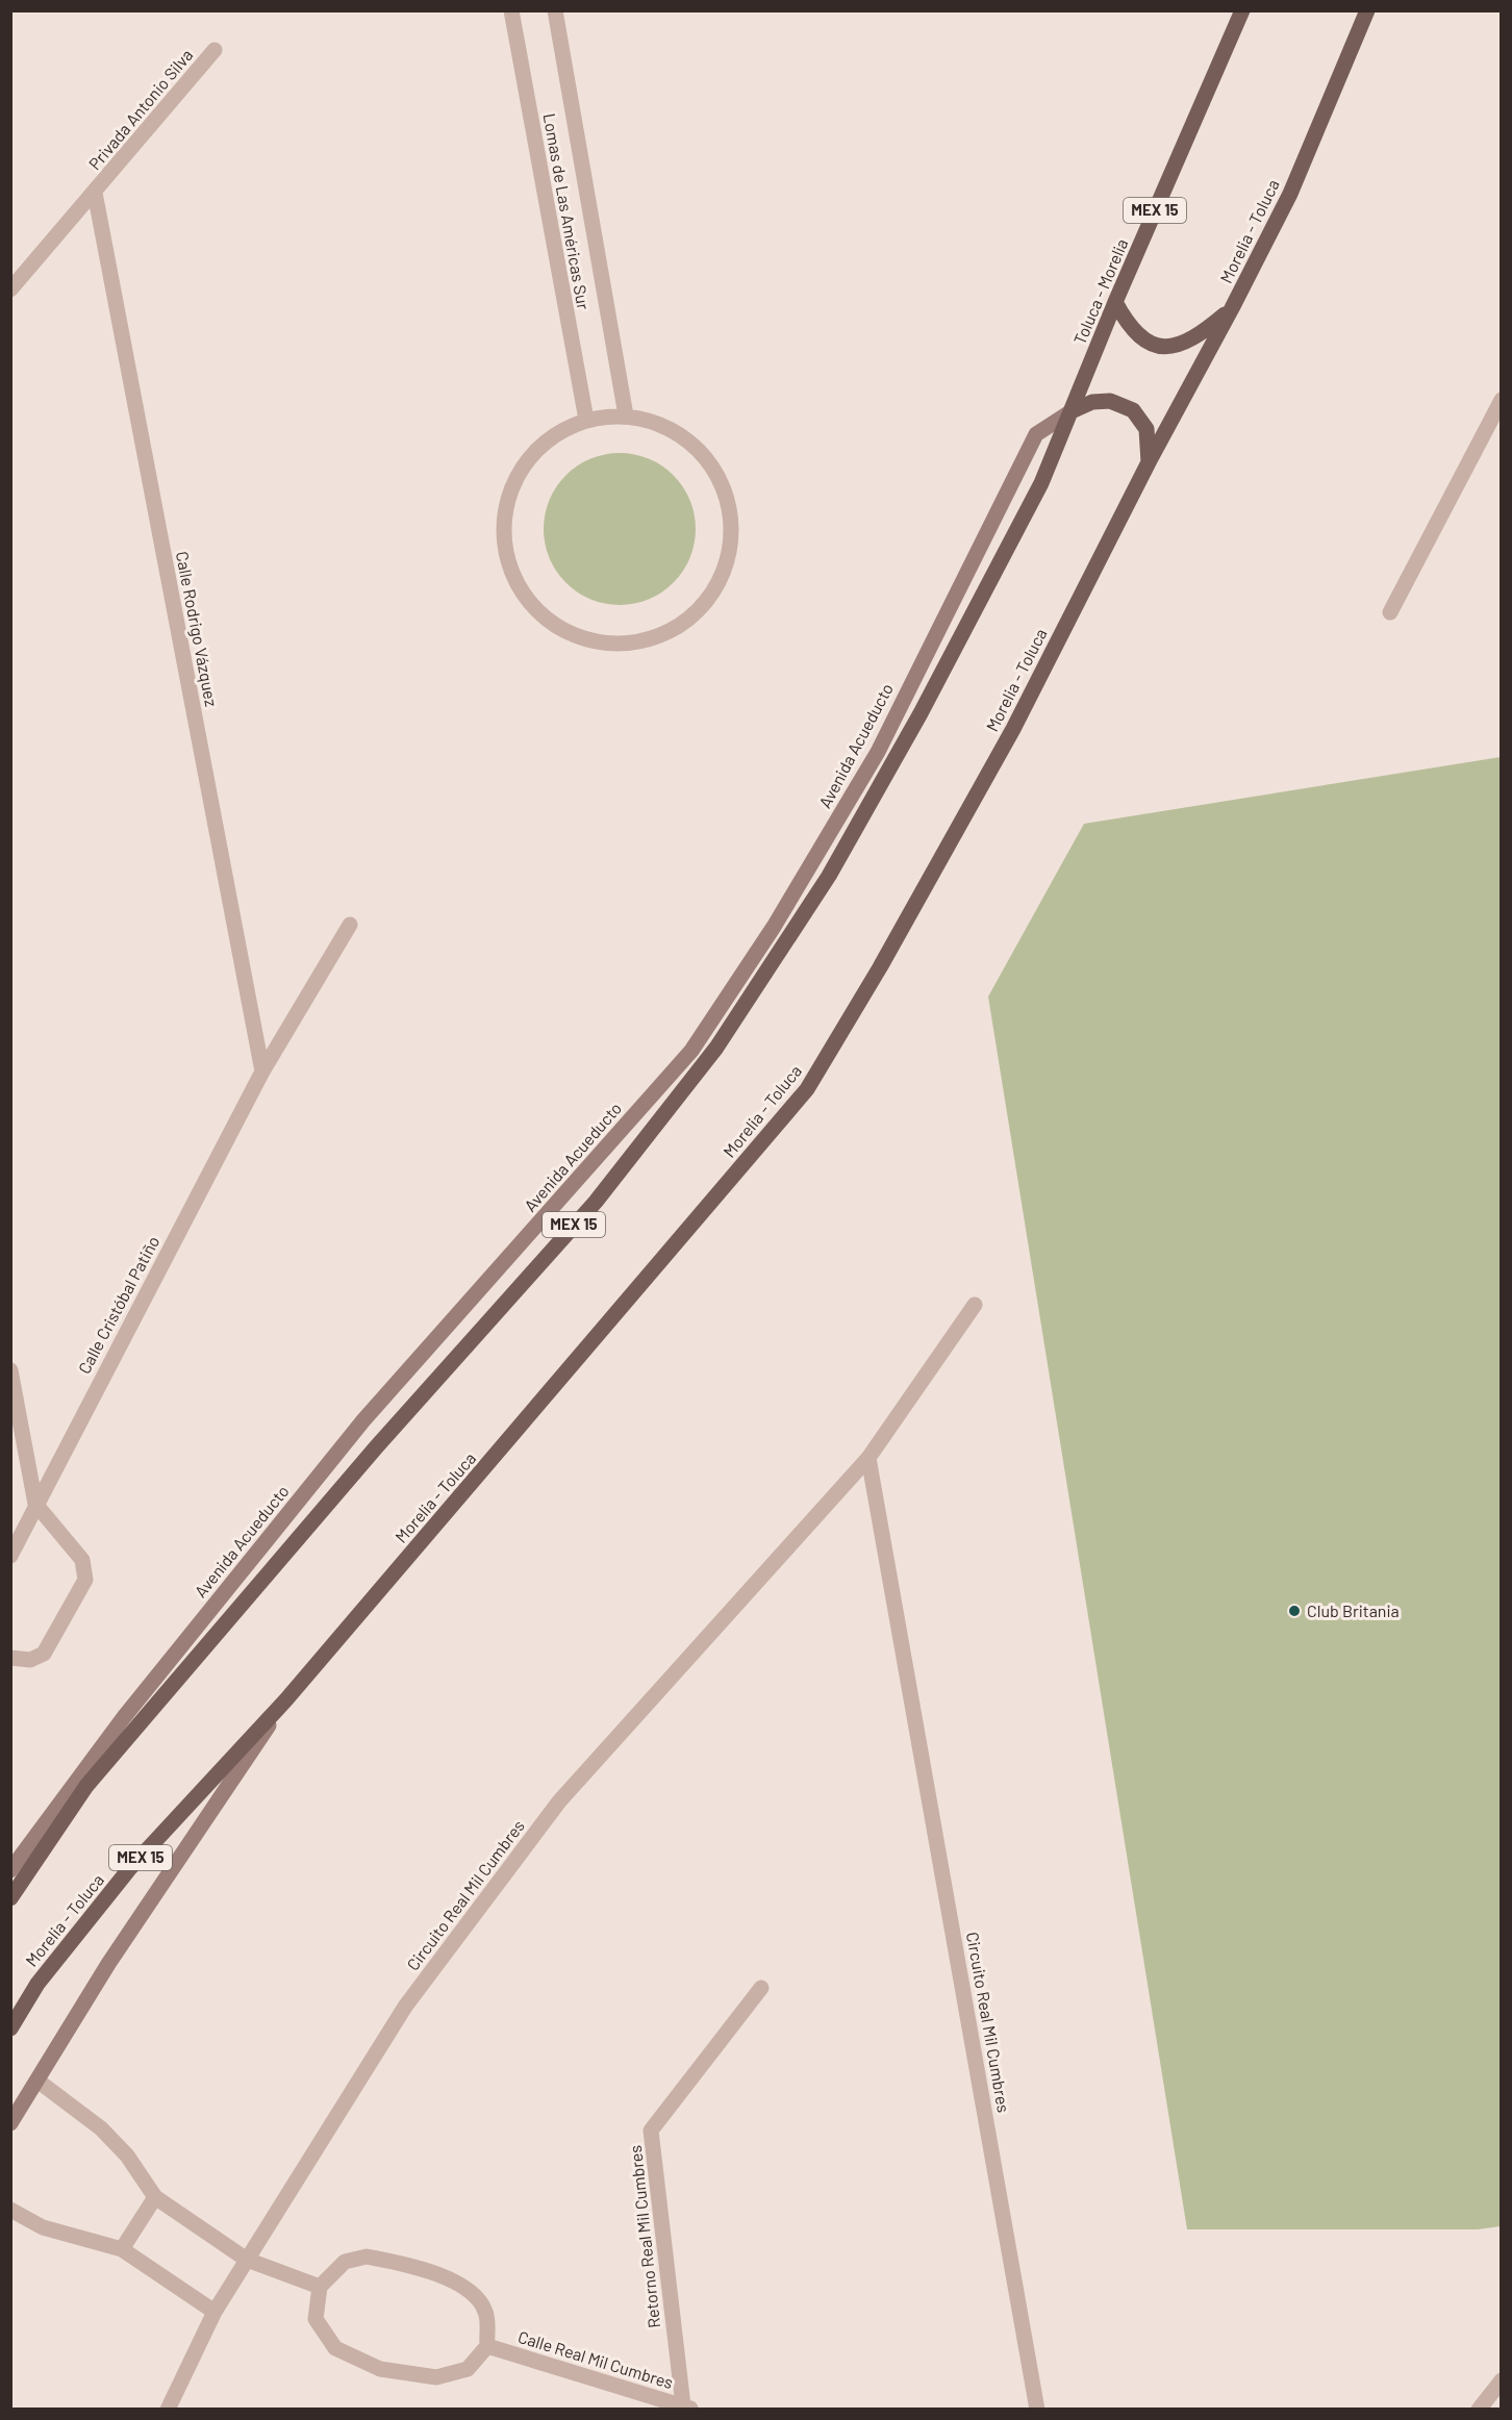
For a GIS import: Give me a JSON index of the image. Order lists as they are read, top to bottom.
{
  "streets": {
    "main road": ["MEX 15", "Morelia - Toluca", "Toluca - Morelia"],
    "street": [
      "Privada Antonio Silva",
      "Lomas de Las Américas Sur",
      "Calle Rodrigo Vázquez",
      "Avenida Acueducto",
      "Calle Cristóbal Patiño",
      "Circuito Real Mil Cumbres",
      "Retorno Real Mil Cumbres",
      "Calle Real Mil Cumbres"
    ]
  },
  "crossings": [
    ["Privada Antonio Silva", "Calle Rodrigo Vázquez"],
    ["Toluca - Morelia", "Avenida Acueducto"],
    ["Calle Rodrigo Vázquez", "Calle Cristóbal Patiño"],
    ["Retorno Real Mil Cumbres", "Calle Real Mil Cumbres"]
  ],
  "places": ["Club Britania"]
}
